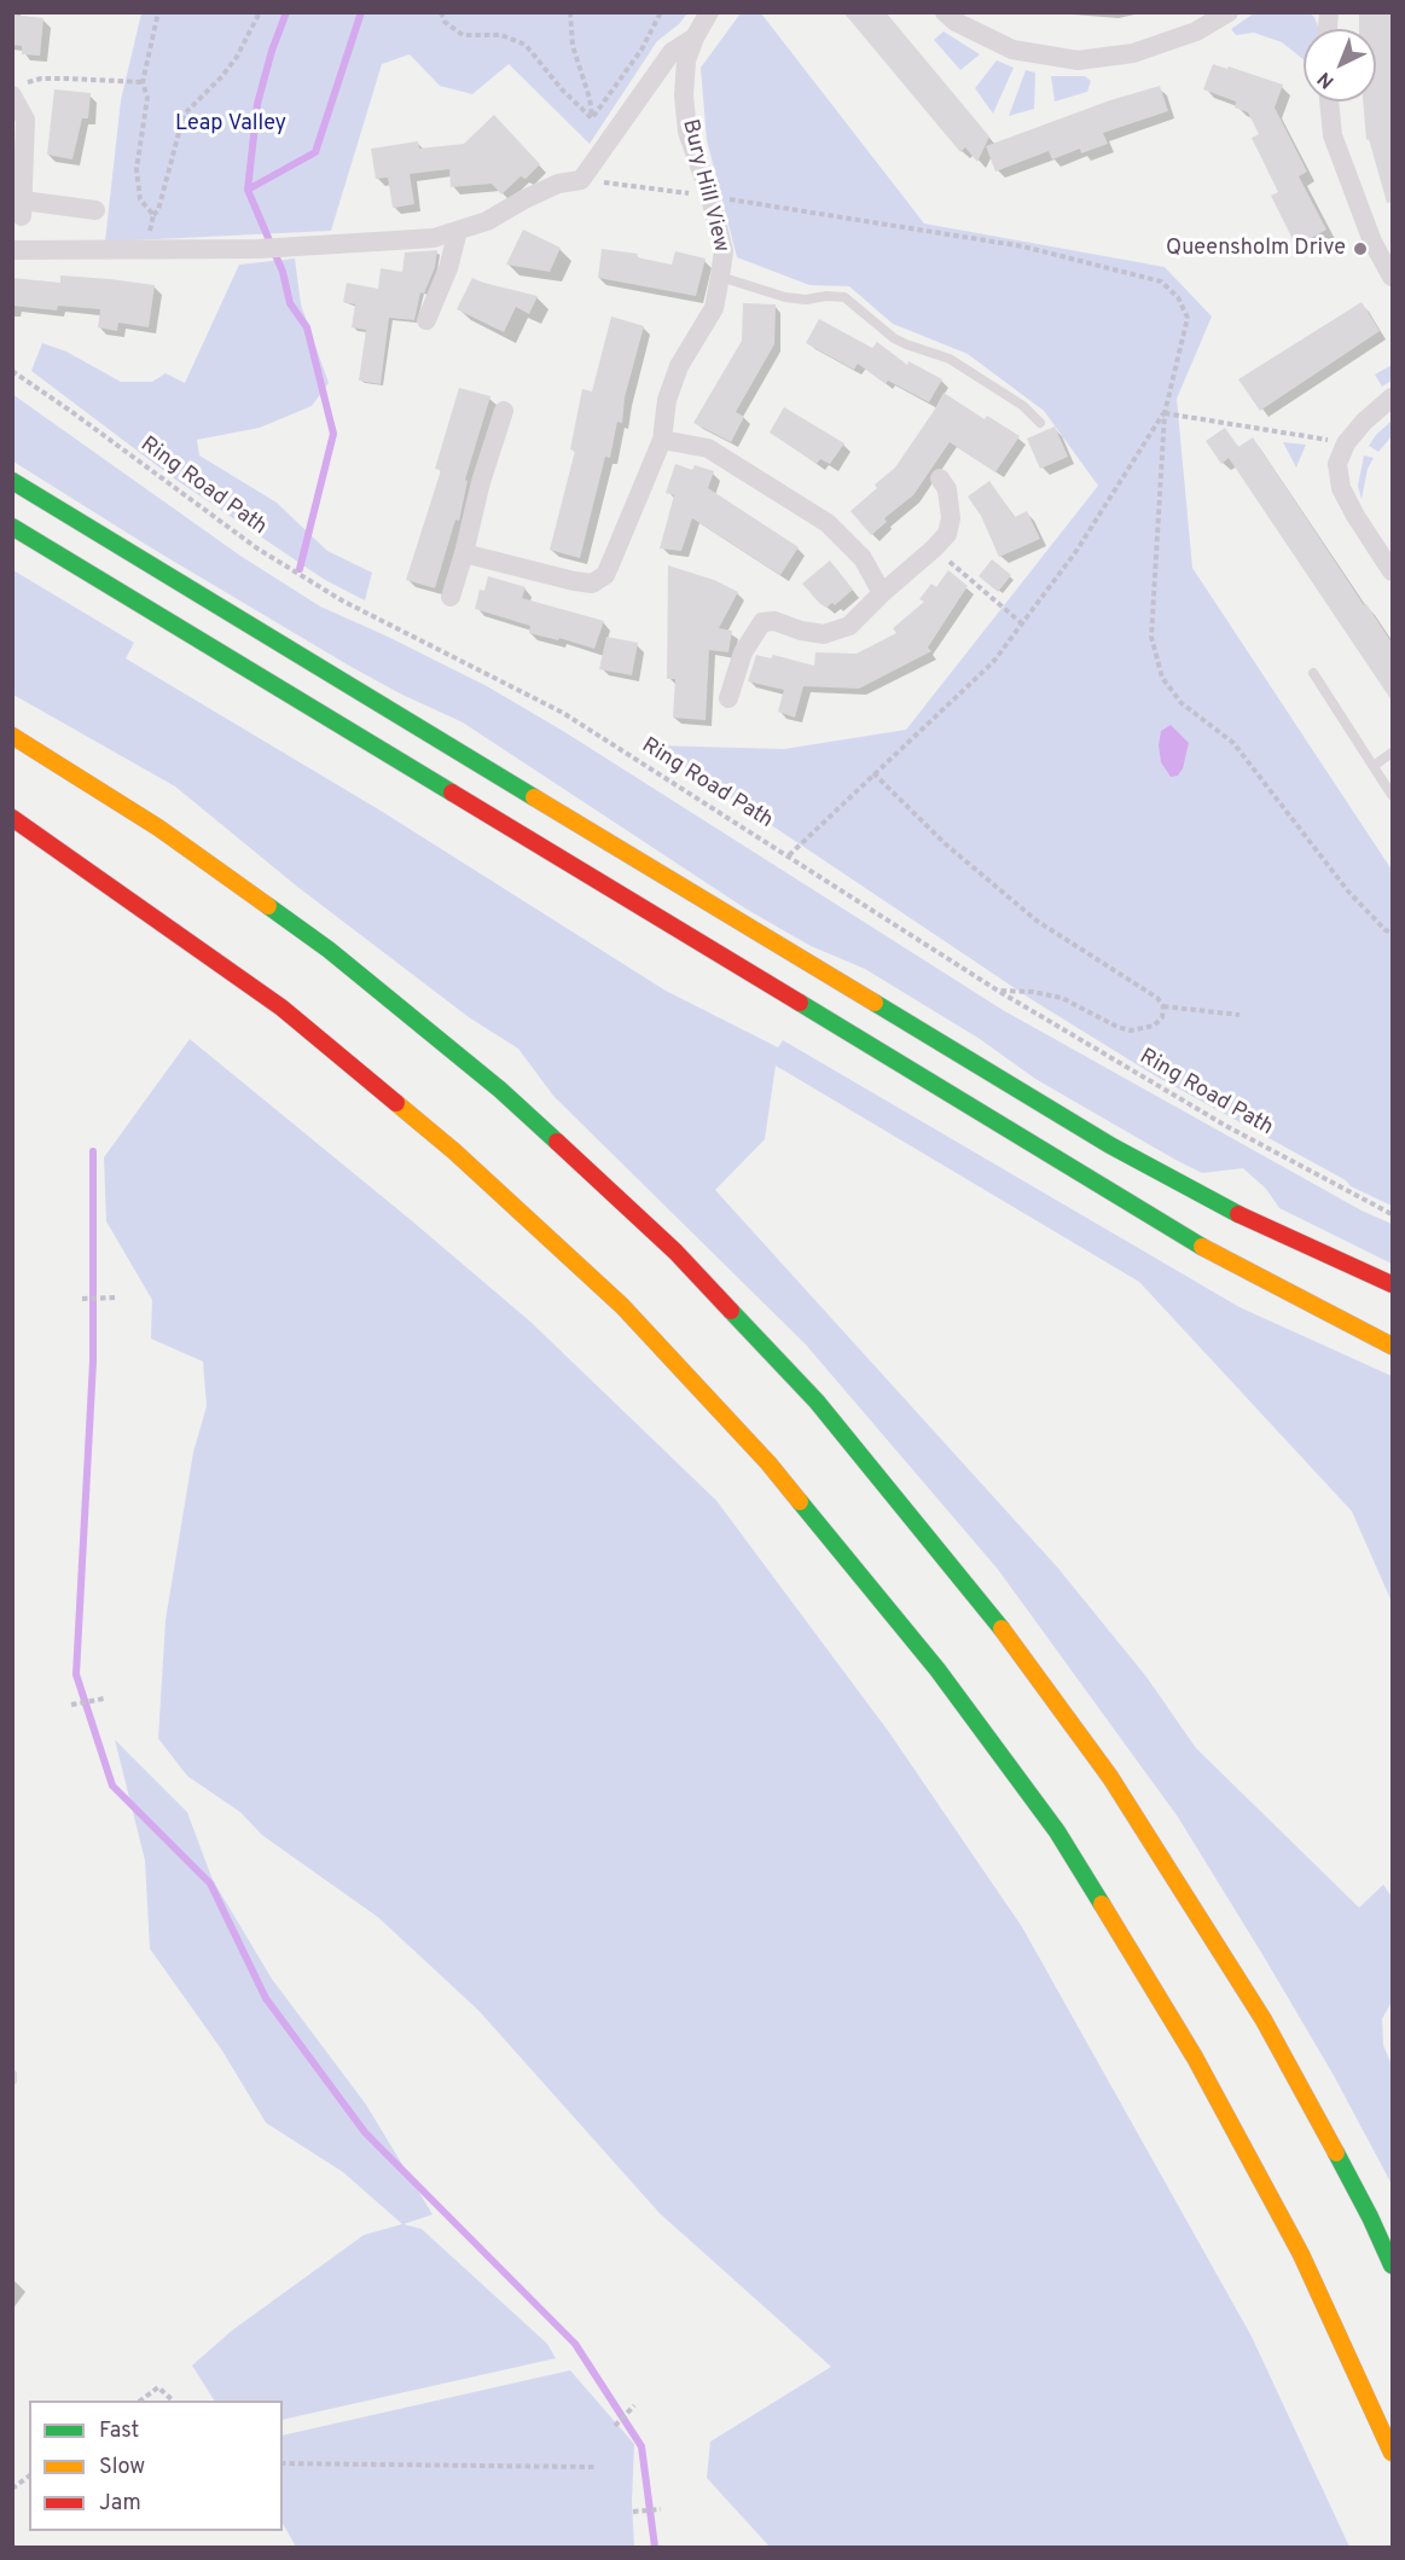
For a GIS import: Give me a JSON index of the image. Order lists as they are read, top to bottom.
{
  "streets": {
    "street": ["Bury Hill View"],
    "path": ["Ring Road Path"]
  },
  "parks": ["Leap Valley"],
  "places": ["Queensholm Drive"],
  "legend": ["Fast", "Slow", "Jam"],
  "north": "bottom left"
}
